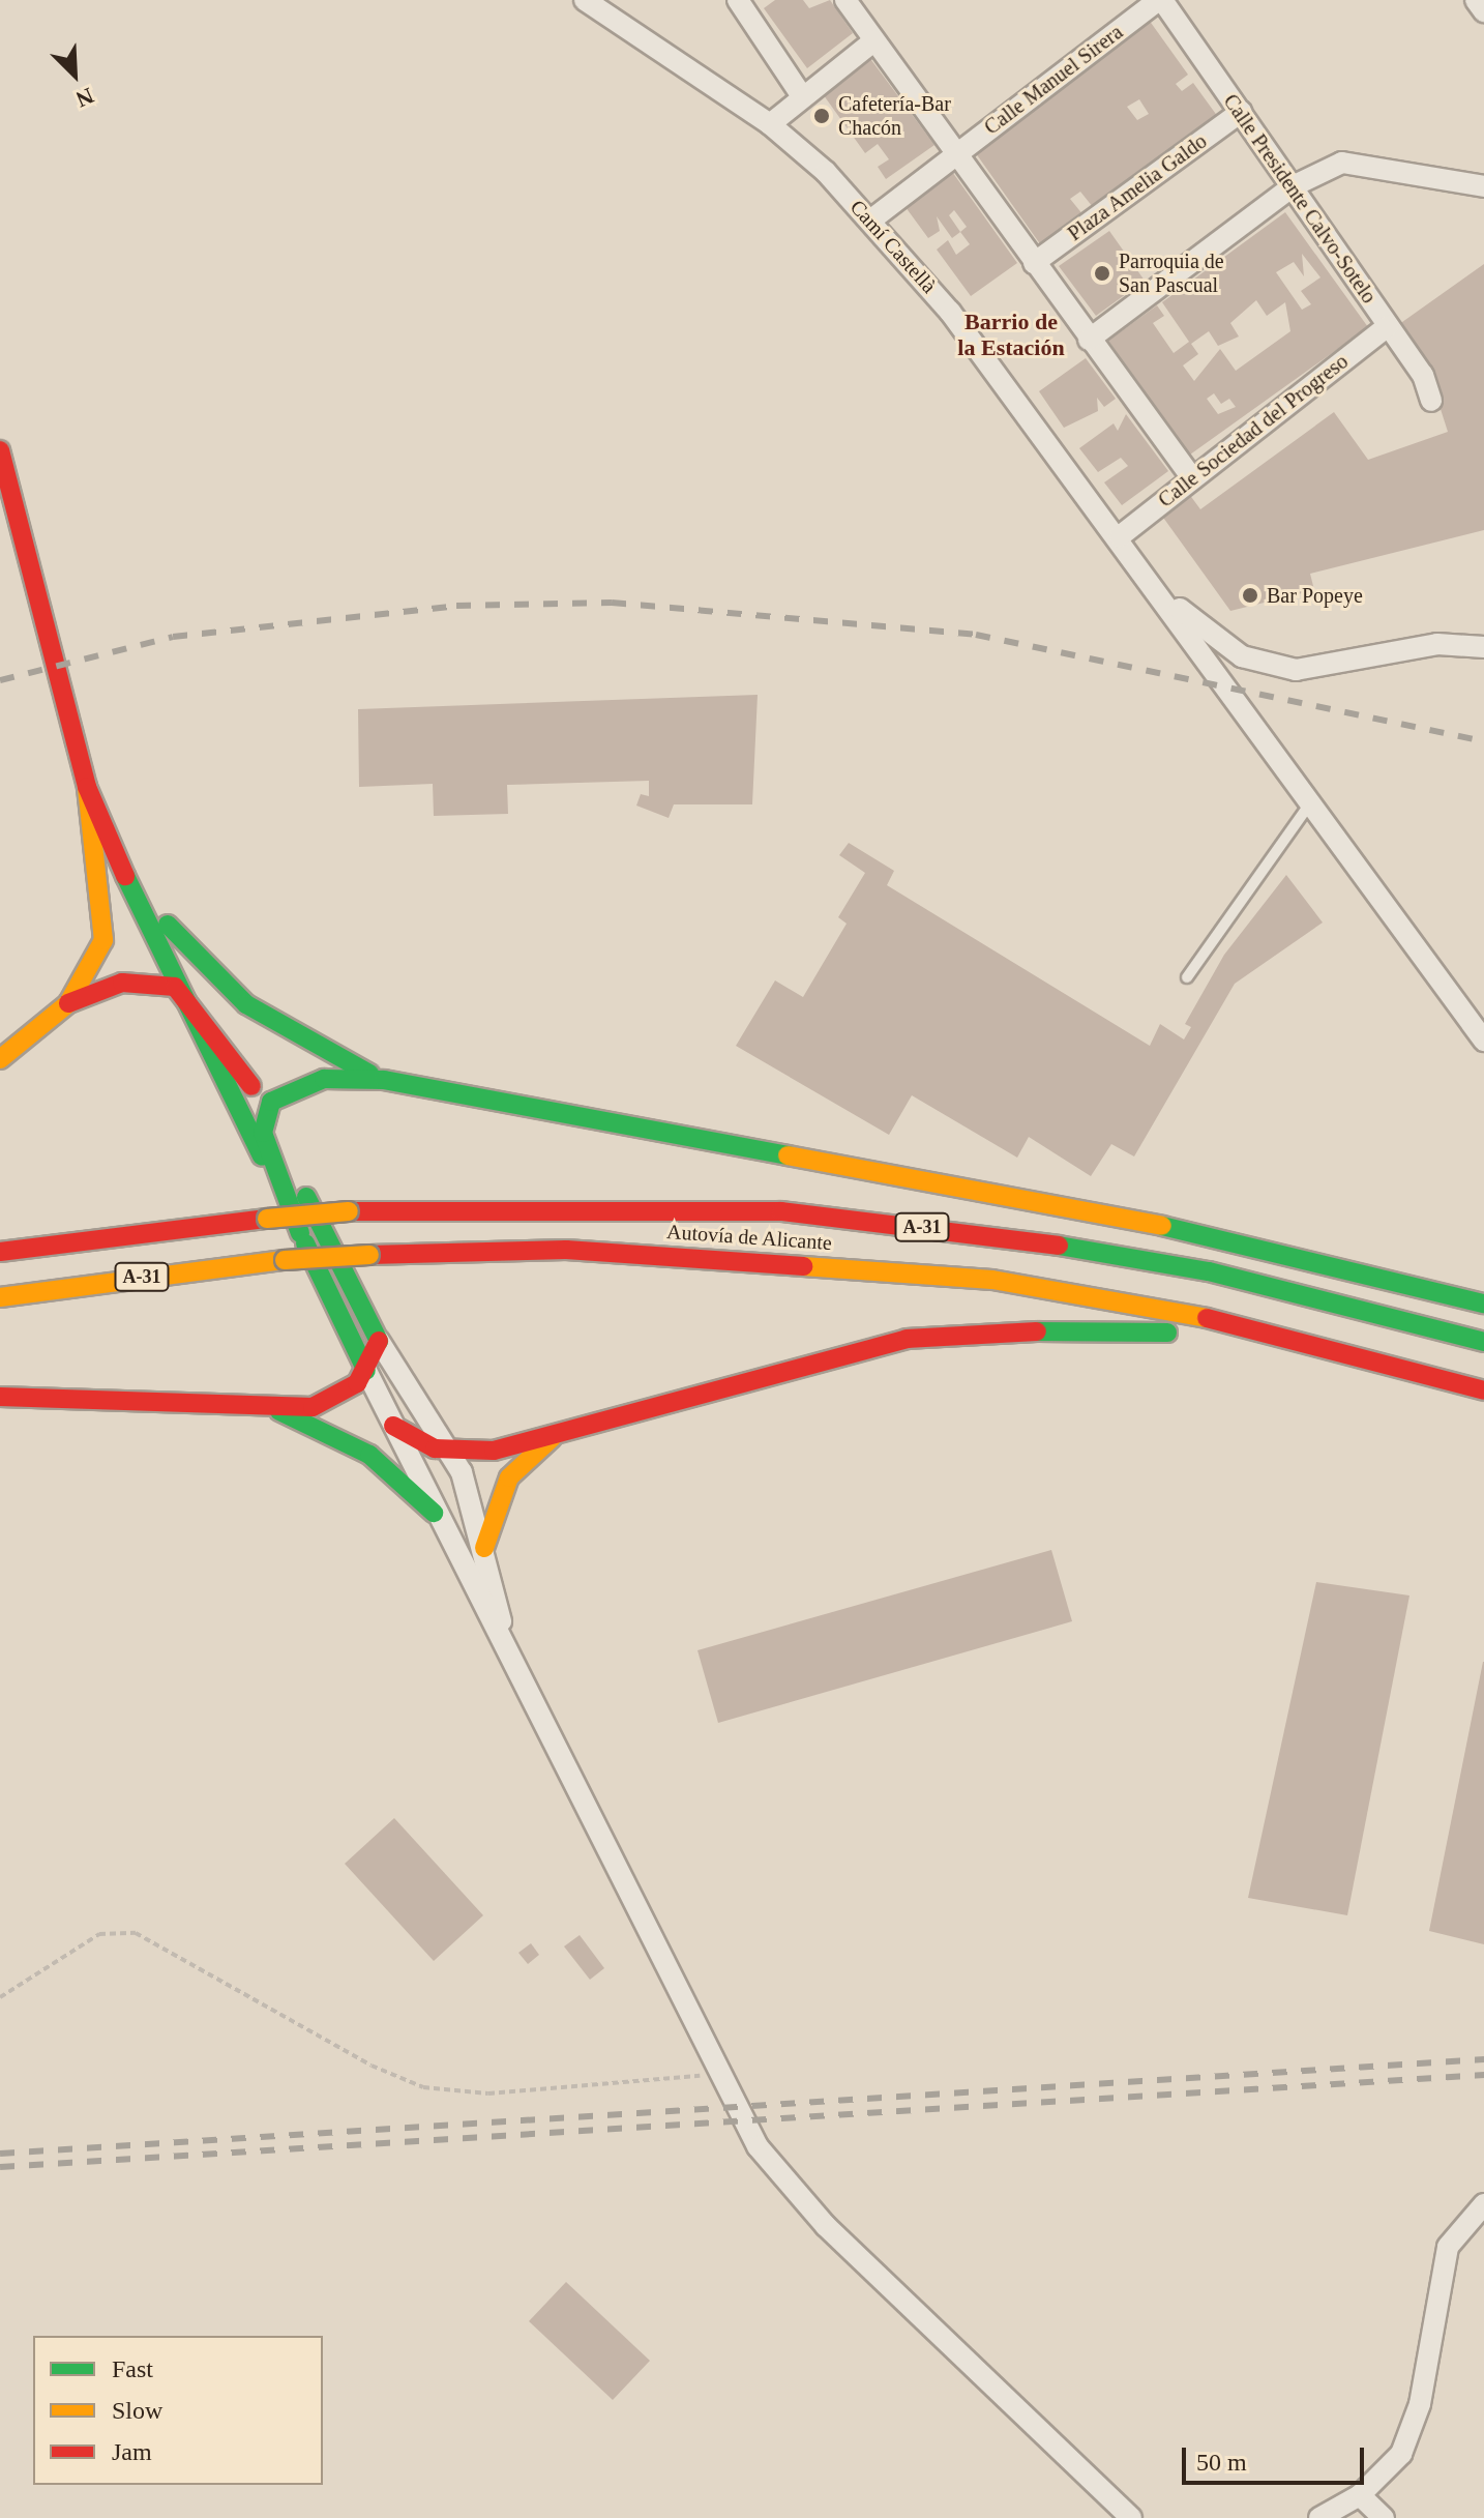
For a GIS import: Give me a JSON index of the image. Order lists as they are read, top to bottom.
{
  "streets": {
    "main road": ["A-31", "Autovía de Alicante"],
    "street": [
      "Calle Manuel Sirera",
      "Plaza Amelia Galdo",
      "Calle Presidente Calvo-Sotelo",
      "Camí Castellà",
      "Calle Sociedad del Progreso"
    ]
  },
  "crossings": [
    ["Calle Manuel Sirera", "Calle Presidente Calvo-Sotelo"],
    ["Calle Manuel Sirera", "Camí Castellà"],
    ["Plaza Amelia Galdo", "Calle Presidente Calvo-Sotelo"],
    ["Calle Presidente Calvo-Sotelo", "Calle Sociedad del Progreso"],
    ["Camí Castellà", "Calle Sociedad del Progreso"]
  ],
  "districts": ["Barrio de la Estación"],
  "places": ["Cafetería-Bar Chacón", "Parroquia de San Pascual", "Bar Popeye"],
  "legend": ["Fast", "Slow", "Jam"],
  "scale_bar": "50 m",
  "north": "bottom right"
}
